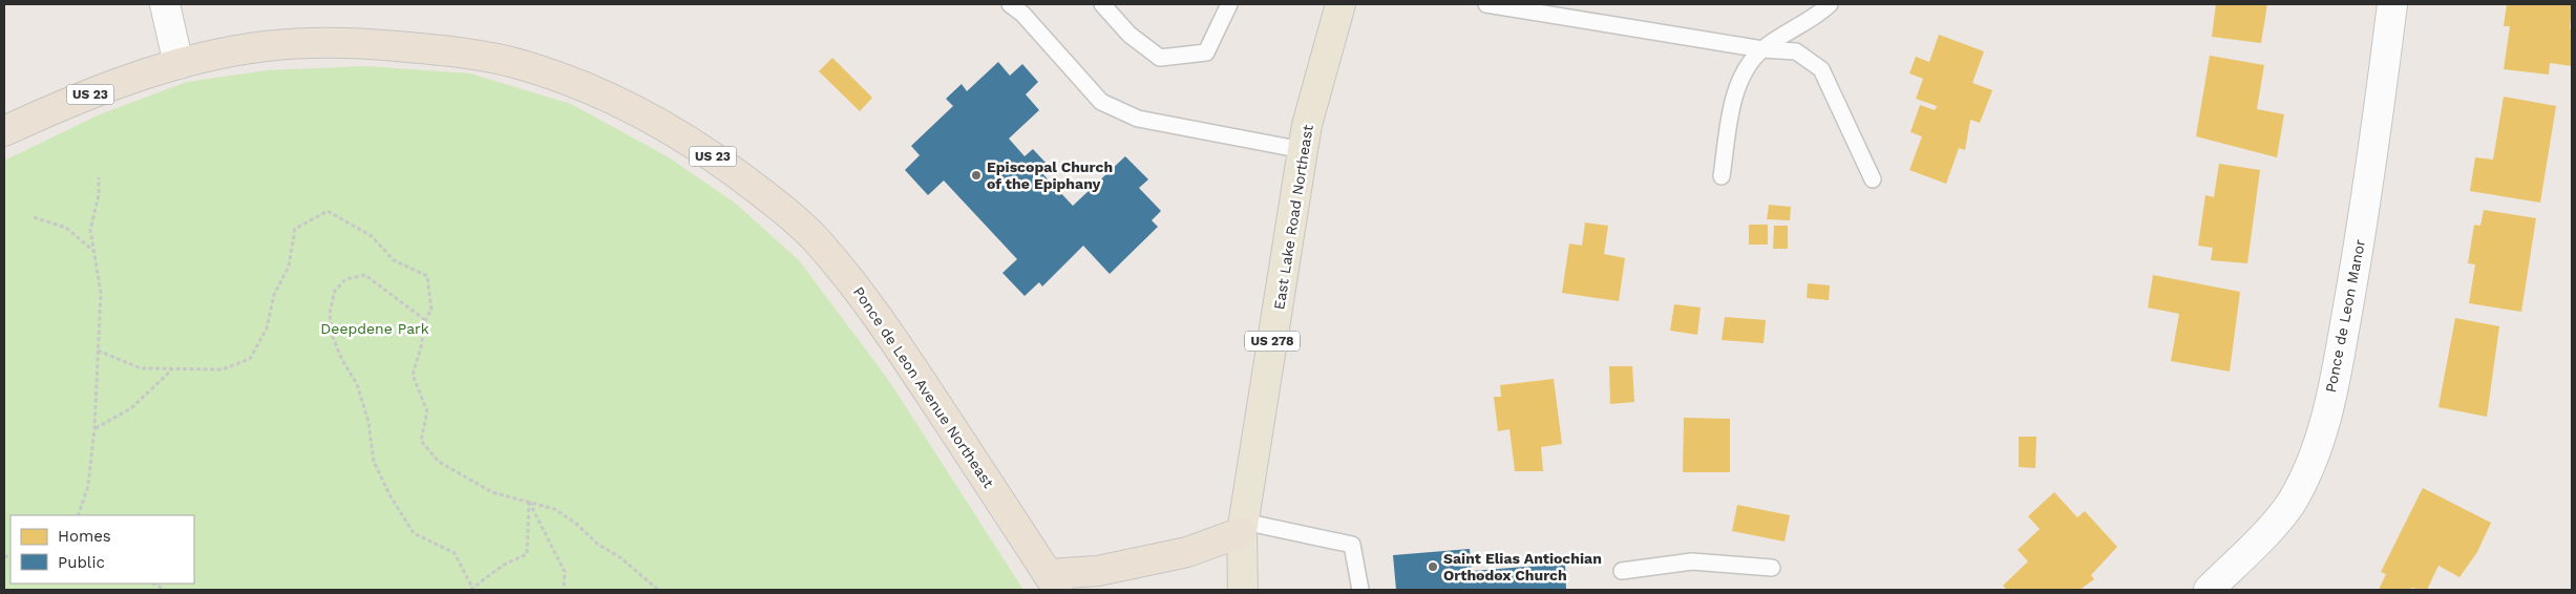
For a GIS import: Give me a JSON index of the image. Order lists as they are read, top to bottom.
{
  "streets": {
    "highway": ["US 23", "Ponce de Leon Avenue Northeast"],
    "main road": ["East Lake Road Northeast", "US 278"],
    "street": ["Ponce de Leon Manor"]
  },
  "parks": ["Deepdene Park"],
  "places": ["Episcopal Church of the Epiphany", "Saint Elias Antiochian Orthodox Church"],
  "legend": ["Homes", "Public"]
}
